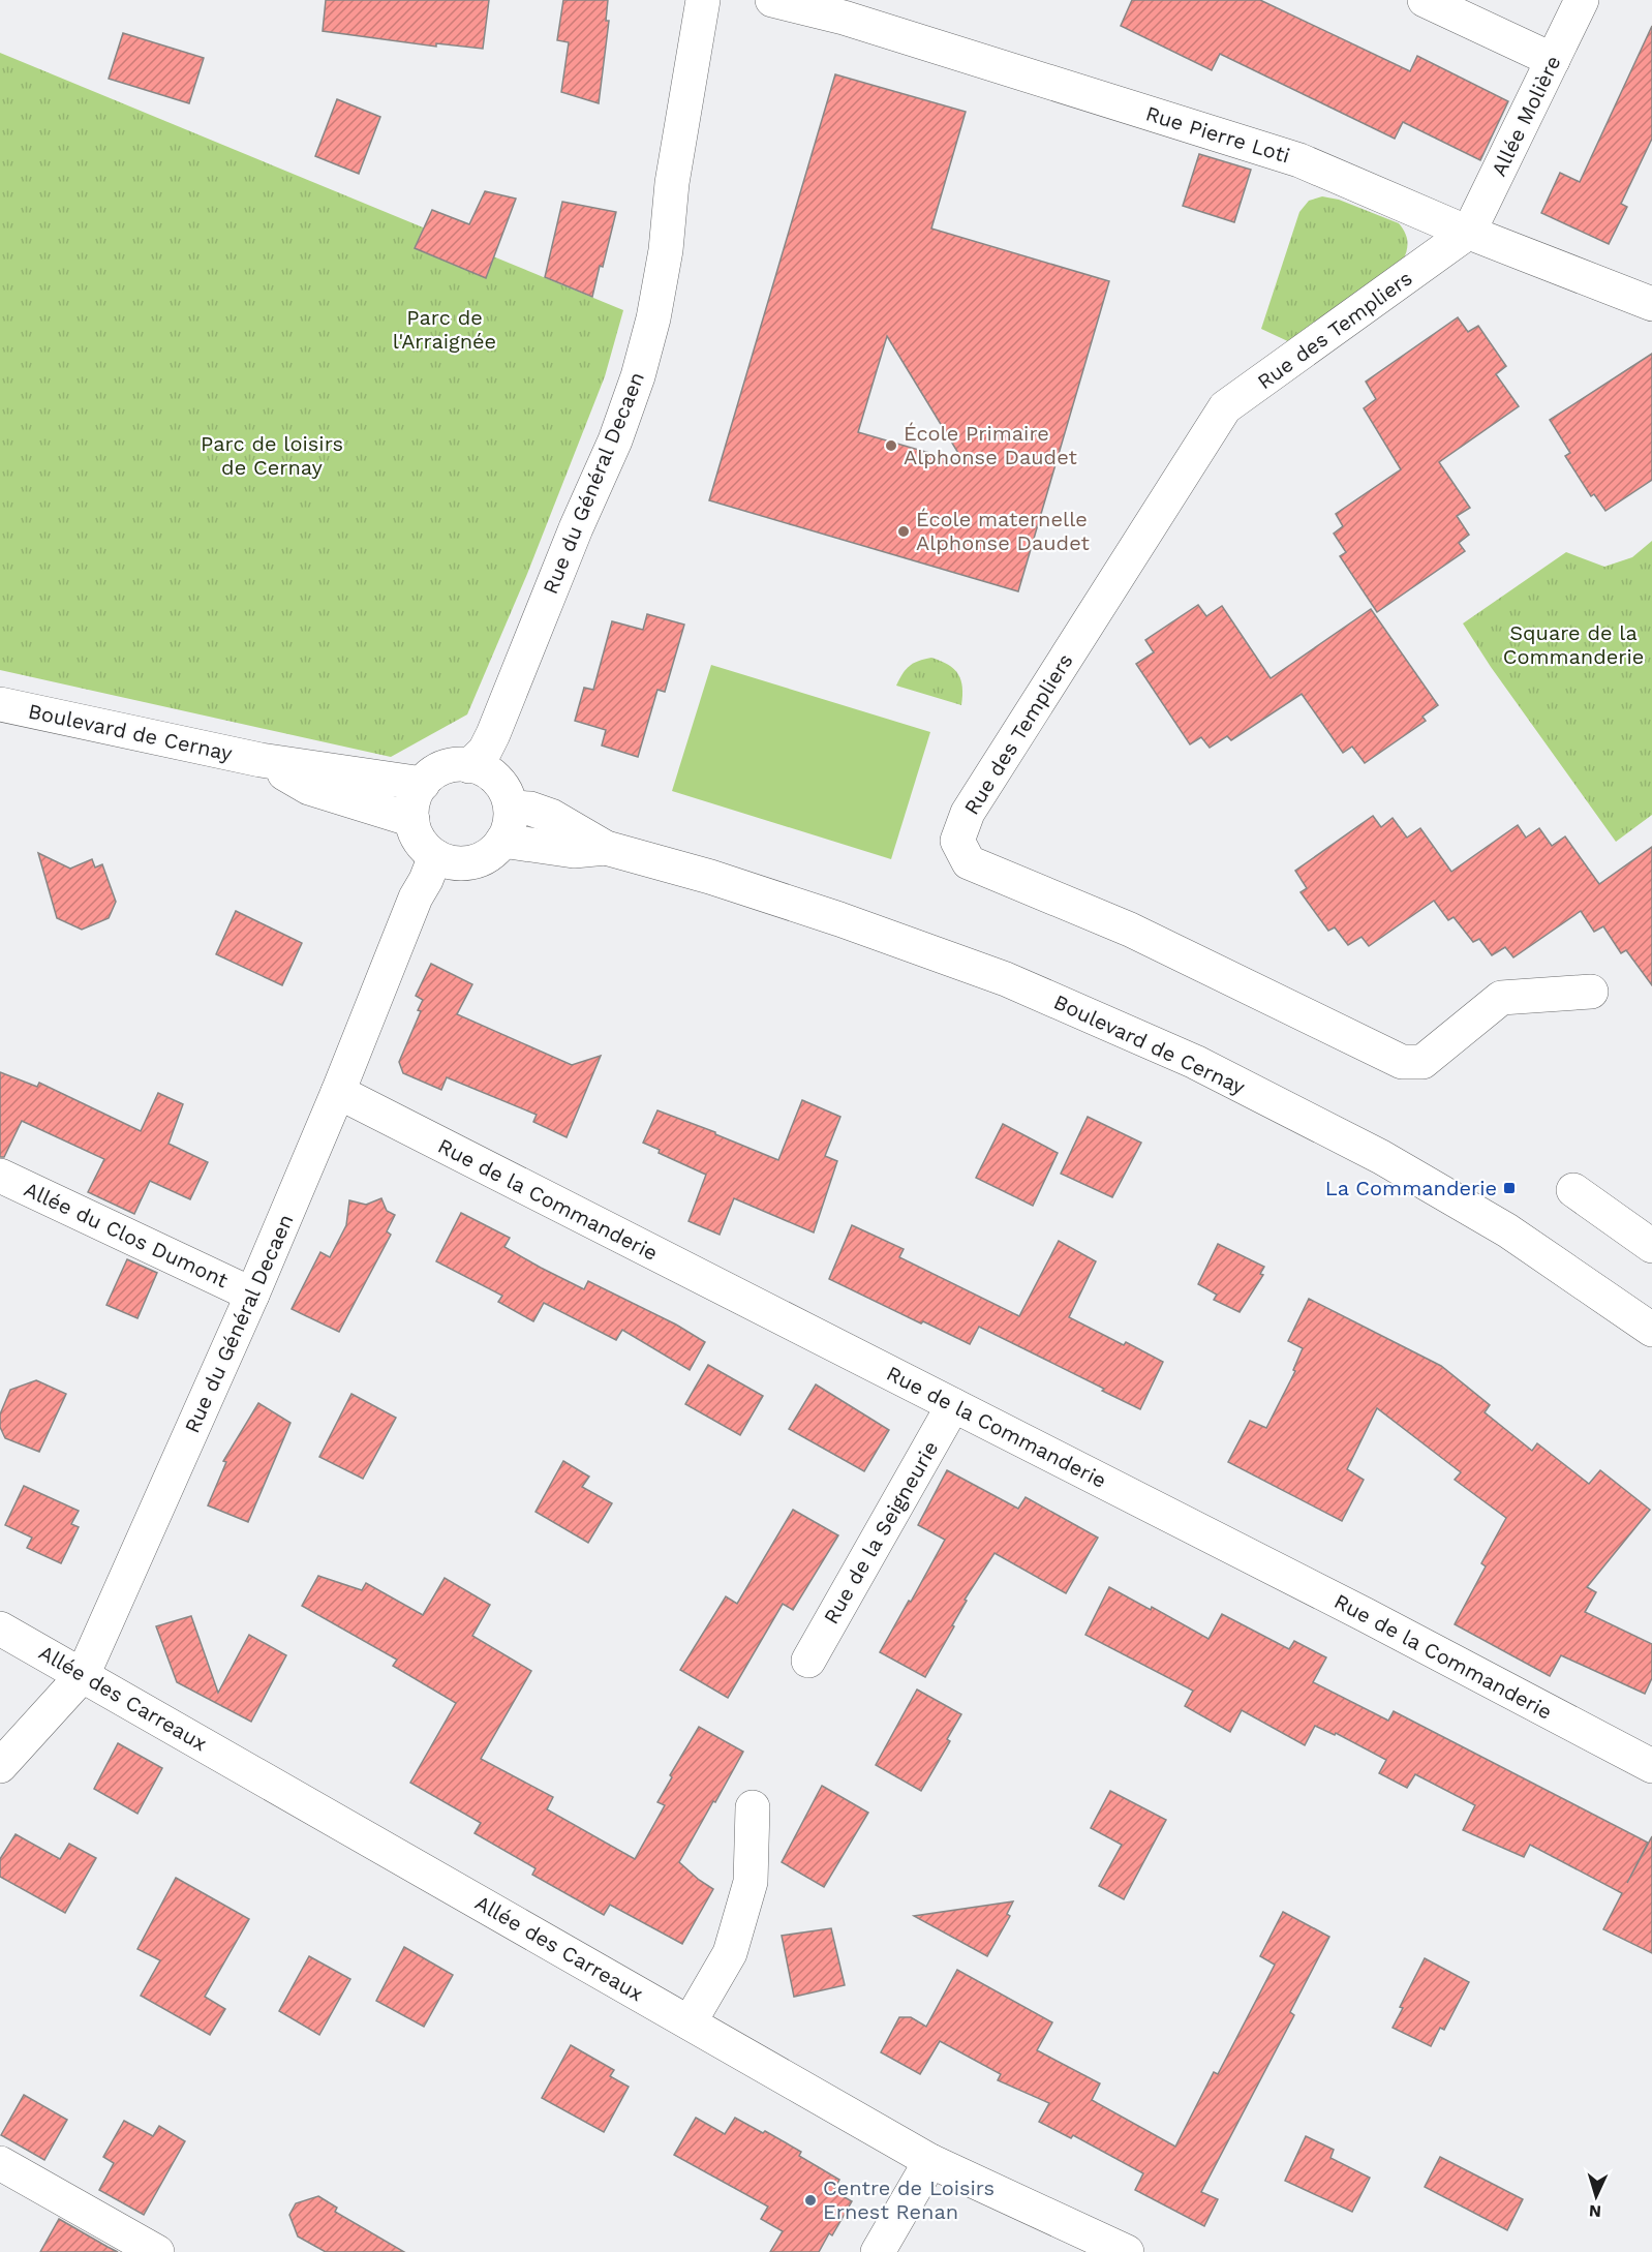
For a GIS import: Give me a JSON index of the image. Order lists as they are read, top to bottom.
{
  "streets": {
    "street": [
      "Allée Molière",
      "Rue Pierre Loti",
      "Rue des Templiers",
      "Rue du Général Decaen",
      "Boulevard de Cernay",
      "Rue de la Commanderie",
      "Allée du Clos Dumont",
      "Rue de la Seigneurie",
      "Allée des Carreaux"
    ]
  },
  "crossings": [
    ["Allée Molière", "Rue Pierre Loti"],
    ["Allée Molière", "Rue des Templiers"],
    ["Rue Pierre Loti", "Rue des Templiers"],
    ["Rue du Général Decaen", "Boulevard de Cernay"],
    ["Rue du Général Decaen", "Rue de la Commanderie"],
    ["Rue du Général Decaen", "Allée du Clos Dumont"],
    ["Rue du Général Decaen", "Allée des Carreaux"],
    ["Rue de la Commanderie", "Rue de la Seigneurie"]
  ],
  "parks": ["Parc de l'Arraignée", "Parc de loisirs de Cernay", "Square de la Commanderie"],
  "places": {
    "other": ["École Primaire Alphonse Daudet", "École maternelle Alphonse Daudet", "Centre de Loisirs Ernest Renan"],
    "transit": ["La Commanderie"]
  },
  "north": "bottom"
}
